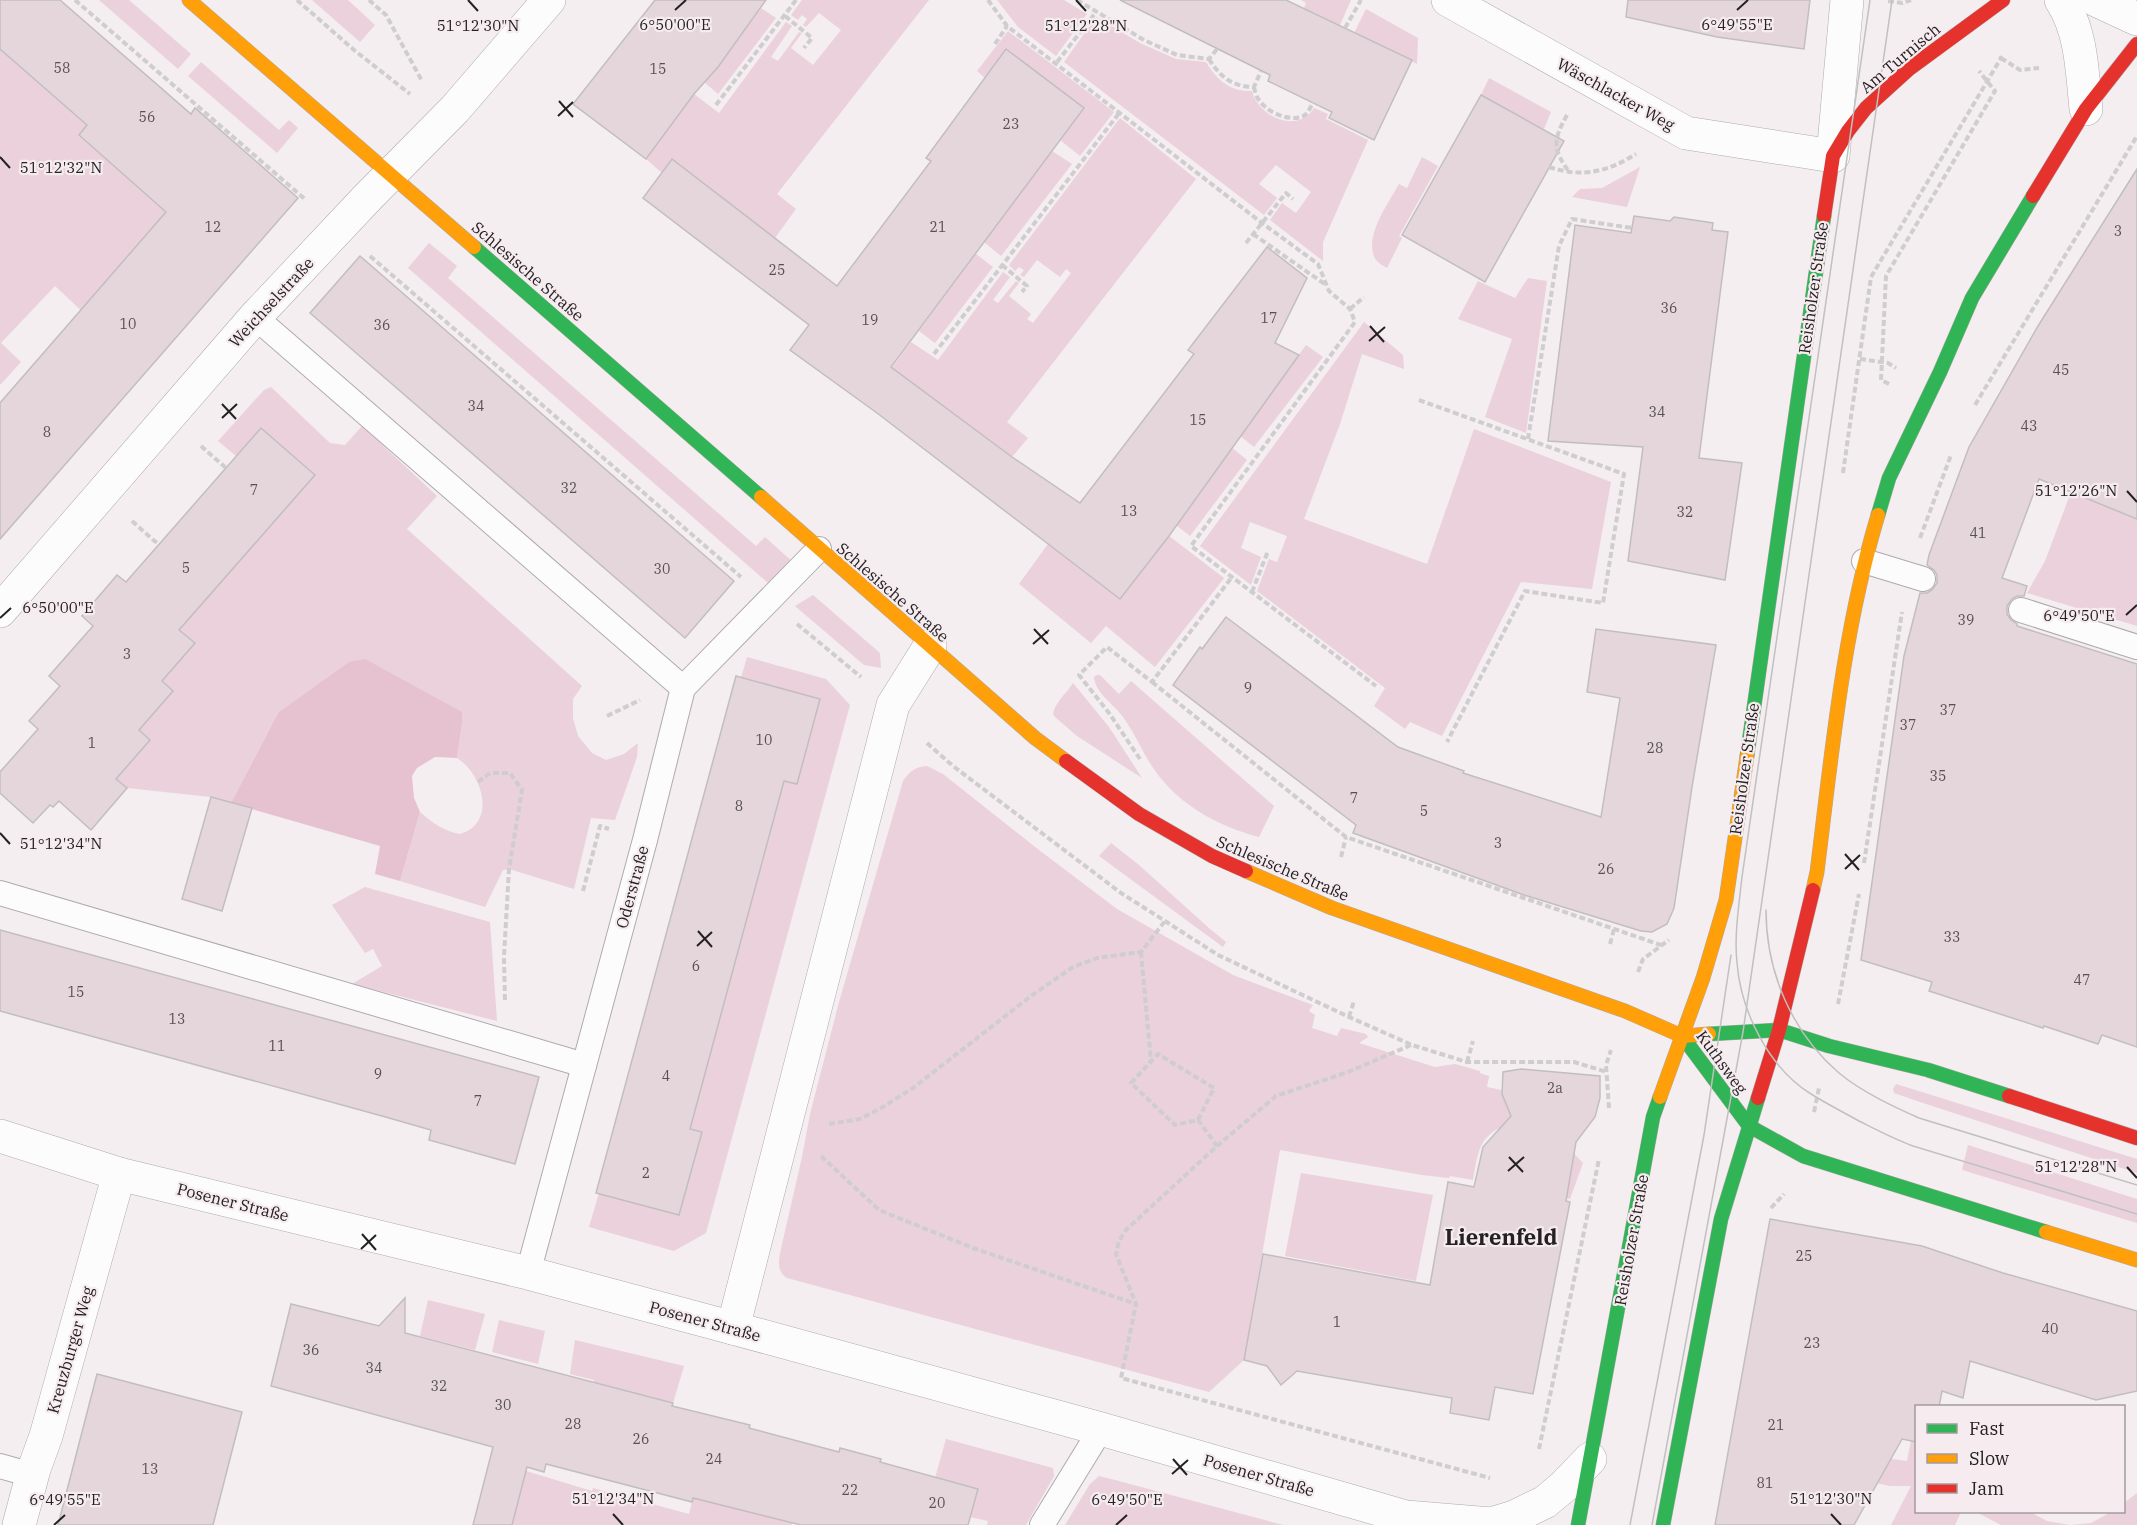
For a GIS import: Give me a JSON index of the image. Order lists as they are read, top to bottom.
{
  "streets": {
    "main road": [
      "Am Turnisch",
      "Schlesische Straße",
      "Reisholzer Straße",
      "Kuthsweg"
    ],
    "street": [
      "Wäschlacker Weg",
      "Weichselstraße",
      "Posener Straße",
      "Kreuzburger Weg"
    ],
    "lane": ["Oderstraße"]
  },
  "crossings": [
    ["Am Turnisch", "Wäschlacker Weg"],
    ["Am Turnisch", "Reisholzer Straße"],
    ["Wäschlacker Weg", "Reisholzer Straße"],
    ["Schlesische Straße", "Reisholzer Straße"],
    ["Schlesische Straße", "Weichselstraße"],
    ["Schlesische Straße", "Oderstraße"],
    ["Schlesische Straße", "Kuthsweg"],
    ["Reisholzer Straße", "Kuthsweg"],
    ["Reisholzer Straße", "Posener Straße"],
    ["Oderstraße", "Posener Straße"],
    ["Posener Straße", "Kreuzburger Weg"]
  ],
  "districts": ["Lierenfeld"],
  "house_numbers": [
    "58",
    "15",
    "56",
    "23",
    "12",
    "21",
    "3",
    "25",
    "36",
    "17",
    "19",
    "10",
    "36",
    "45",
    "34",
    "34",
    "15",
    "43",
    "8",
    "32",
    "7",
    "13",
    "32",
    "41",
    "5",
    "30",
    "39",
    "3",
    "9",
    "37",
    "37",
    "10",
    "1",
    "28",
    "35",
    "7",
    "8",
    "5",
    "3",
    "26",
    "33",
    "6",
    "47",
    "15",
    "13",
    "11",
    "9",
    "4",
    "2a",
    "7",
    "2",
    "25",
    "1",
    "40",
    "23",
    "36",
    "34",
    "32",
    "30",
    "28",
    "21",
    "26",
    "24",
    "13",
    "81",
    "22",
    "20"
  ],
  "legend": ["Fast", "Slow", "Jam"],
  "coordinates": [
    "6°50'00\"E",
    "6°49'55\"E",
    "51°12'30\"N",
    "51°12'28\"N",
    "51°12'32\"N",
    "51°12'26\"N",
    "6°49'50\"E",
    "51°12'34\"N"
  ]
}
